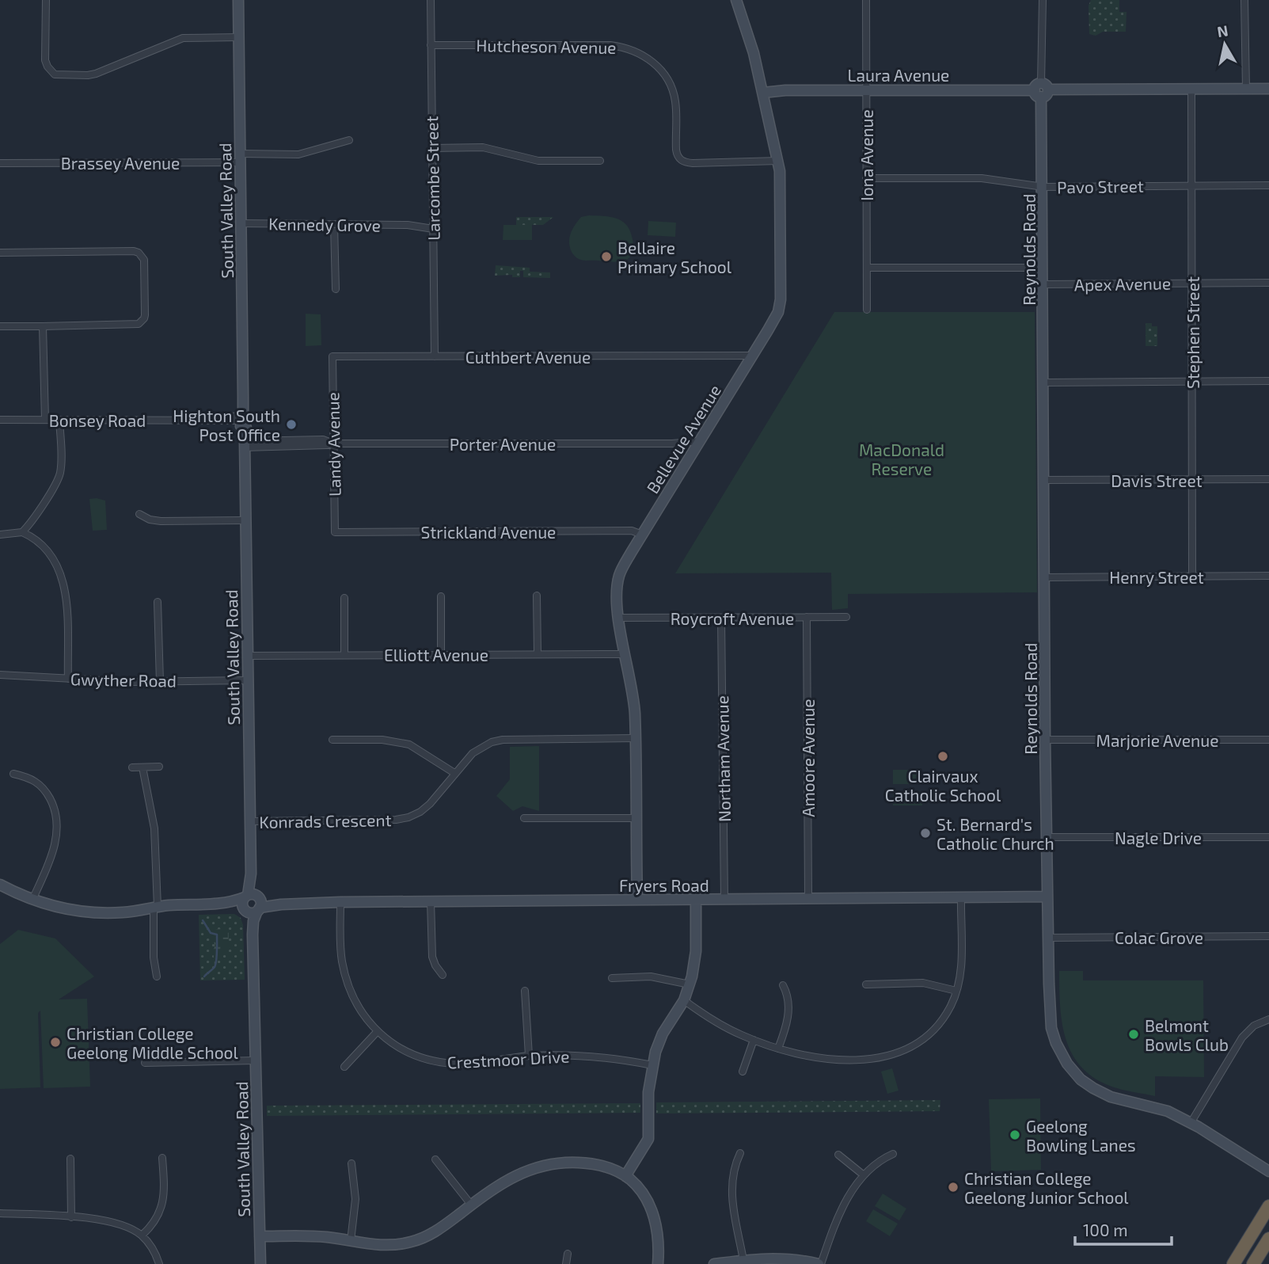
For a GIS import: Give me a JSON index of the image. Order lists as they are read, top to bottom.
{
  "streets": {
    "street": [
      "Hutcheson Avenue",
      "Laura Avenue",
      "Iona Avenue",
      "Brassey Avenue",
      "Larcombe Street",
      "Pavo Street",
      "South Valley Road",
      "Kennedy Grove",
      "Reynolds Road",
      "Apex Avenue",
      "Stephen Street",
      "Cuthbert Avenue",
      "Bonsey Road",
      "Bellevue Avenue",
      "Porter Avenue",
      "Landy Avenue",
      "Davis Street",
      "Strickland Avenue",
      "Henry Street",
      "Roycroft Avenue",
      "Elliott Avenue",
      "Gwyther Road",
      "Marjorie Avenue",
      "Amoore Avenue",
      "Northam Avenue",
      "Konrads Crescent",
      "Nagle Drive",
      "Fryers Road",
      "Colac Grove",
      "Crestmoor Drive"
    ]
  },
  "crossings": [
    ["Hutcheson Avenue", "Larcombe Street"],
    ["Hutcheson Avenue", "Bellevue Avenue"],
    ["Laura Avenue", "Iona Avenue"],
    ["Laura Avenue", "Reynolds Road"],
    ["Laura Avenue", "Stephen Street"],
    ["Laura Avenue", "Bellevue Avenue"],
    ["Iona Avenue", "Pavo Street"],
    ["Brassey Avenue", "South Valley Road"],
    ["Larcombe Street", "Kennedy Grove"],
    ["Larcombe Street", "Cuthbert Avenue"],
    ["Pavo Street", "Reynolds Road"],
    ["Pavo Street", "Stephen Street"],
    ["South Valley Road", "Kennedy Grove"],
    ["South Valley Road", "Bonsey Road"],
    ["South Valley Road", "Porter Avenue"],
    ["South Valley Road", "Elliott Avenue"],
    ["South Valley Road", "Gwyther Road"],
    ["South Valley Road", "Konrads Crescent"],
    ["South Valley Road", "Fryers Road"],
    ["Reynolds Road", "Apex Avenue"],
    ["Reynolds Road", "Davis Street"],
    ["Reynolds Road", "Henry Street"],
    ["Reynolds Road", "Marjorie Avenue"],
    ["Reynolds Road", "Nagle Drive"],
    ["Reynolds Road", "Fryers Road"],
    ["Reynolds Road", "Colac Grove"],
    ["Apex Avenue", "Stephen Street"],
    ["Stephen Street", "Davis Street"],
    ["Stephen Street", "Henry Street"],
    ["Cuthbert Avenue", "Bellevue Avenue"],
    ["Cuthbert Avenue", "Landy Avenue"],
    ["Bellevue Avenue", "Porter Avenue"],
    ["Bellevue Avenue", "Strickland Avenue"],
    ["Bellevue Avenue", "Roycroft Avenue"],
    ["Bellevue Avenue", "Elliott Avenue"],
    ["Bellevue Avenue", "Konrads Crescent"],
    ["Bellevue Avenue", "Fryers Road"],
    ["Porter Avenue", "Landy Avenue"],
    ["Landy Avenue", "Strickland Avenue"],
    ["Roycroft Avenue", "Amoore Avenue"],
    ["Roycroft Avenue", "Northam Avenue"],
    ["Amoore Avenue", "Fryers Road"],
    ["Northam Avenue", "Fryers Road"],
    ["Fryers Road", "Crestmoor Drive"]
  ],
  "parks": ["MacDonald Reserve"],
  "places": [
    "Bellaire Primary School",
    "Highton South Post Office",
    "Clairvaux Catholic School",
    "St. Bernard's Catholic Church",
    "Belmont Bowls Club",
    "Christian College Geelong Middle School",
    "Geelong Bowling Lanes",
    "Christian College Geelong Junior School"
  ],
  "scale_bar": "100 m",
  "north": "top"
}
